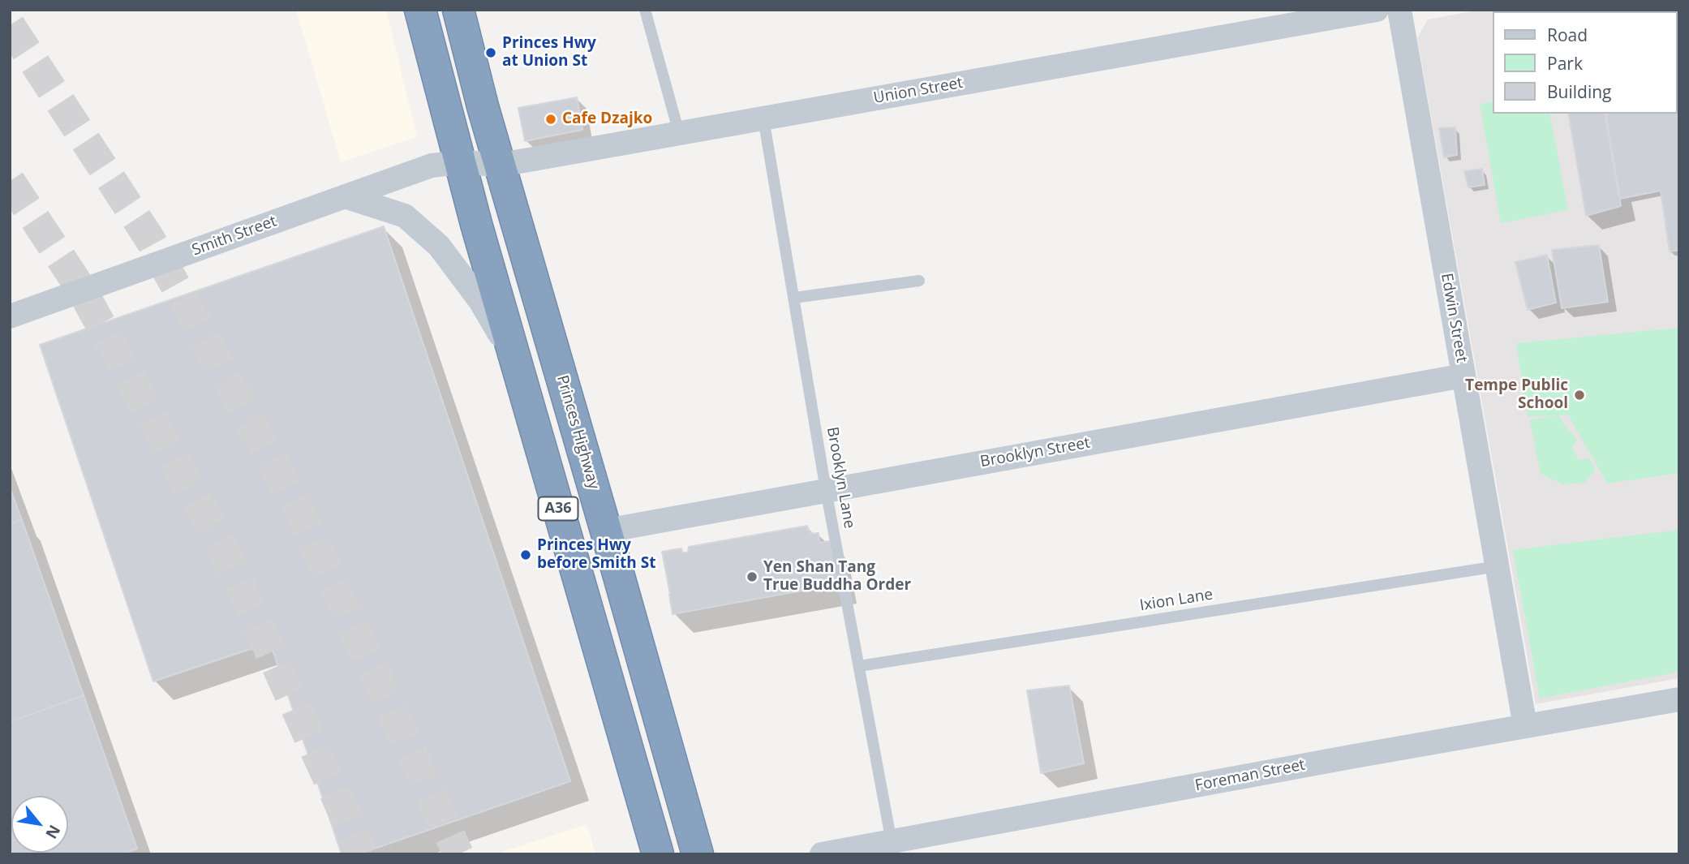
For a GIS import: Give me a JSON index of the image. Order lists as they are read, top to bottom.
{
  "streets": {
    "highway": ["Princes Highway", "A36"],
    "street": [
      "Union Street",
      "Smith Street",
      "Edwin Street",
      "Brooklyn Street",
      "Foreman Street"
    ],
    "lane": ["Brooklyn Lane", "Ixion Lane"]
  },
  "crossings": [
    ["Union Street", "Smith Street"],
    ["Union Street", "Princes Highway"],
    ["Union Street", "Brooklyn Lane"],
    ["Union Street", "A36"],
    ["Smith Street", "A36"],
    ["Edwin Street", "Brooklyn Street"],
    ["Edwin Street", "Ixion Lane"],
    ["Edwin Street", "Foreman Street"],
    ["Princes Highway", "Brooklyn Street"],
    ["Brooklyn Street", "Brooklyn Lane"],
    ["Brooklyn Lane", "Ixion Lane"],
    ["Brooklyn Lane", "Foreman Street"]
  ],
  "places": [
    "Princes Hwy at Union St",
    "Cafe Dzajko",
    "Tempe Public School",
    "Princes Hwy before Smith St",
    "Yen Shan Tang True Buddha Order"
  ],
  "legend": ["Road", "Park", "Building"],
  "north": "bottom right"
}
